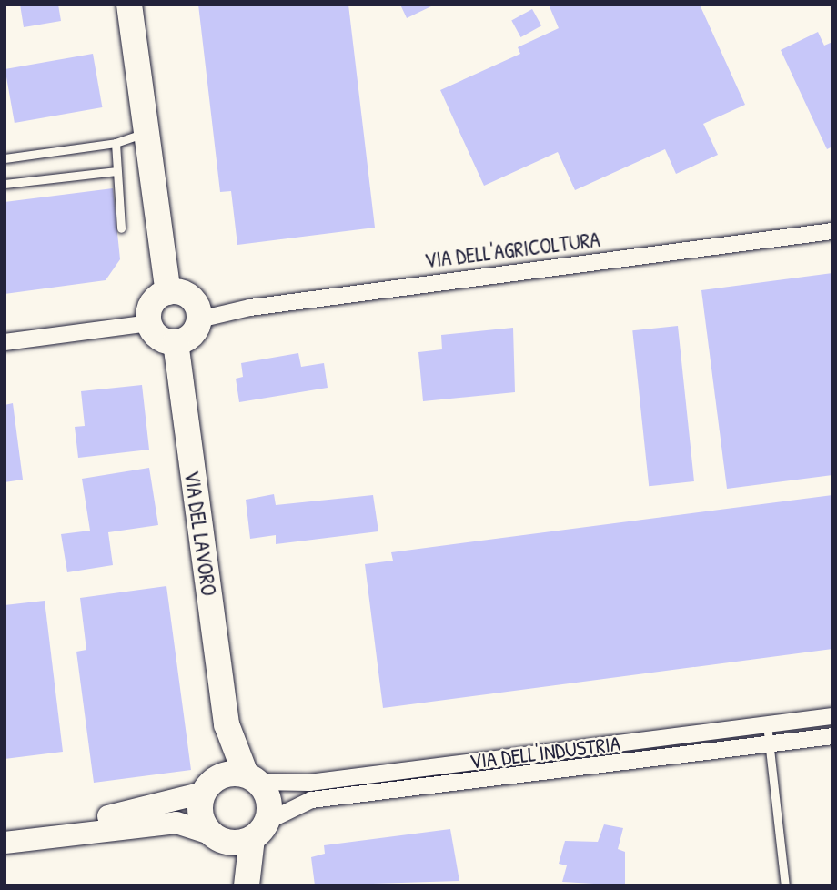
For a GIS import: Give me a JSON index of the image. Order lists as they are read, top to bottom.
{
  "streets": {
    "main road": ["VIA DEL LAVORO", "VIA DELL'INDUSTRIA"],
    "street": ["VIA DELL'AGRICOLTURA"]
  },
  "crossings": [
    ["VIA DELL'AGRICOLTURA", "VIA DEL LAVORO"],
    ["VIA DEL LAVORO", "VIA DELL'INDUSTRIA"]
  ]
}
